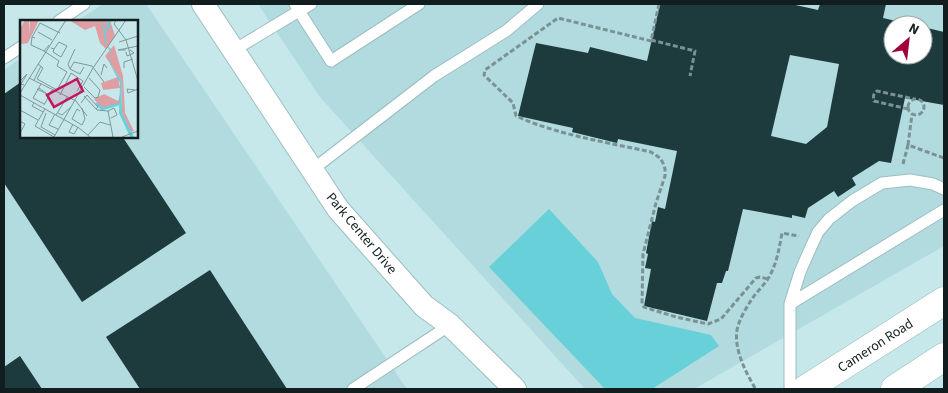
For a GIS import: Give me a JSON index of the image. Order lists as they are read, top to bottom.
{
  "streets": {
    "main road": ["Cameron Road"],
    "street": ["Park Center Drive"]
  },
  "north": "top right"
}
